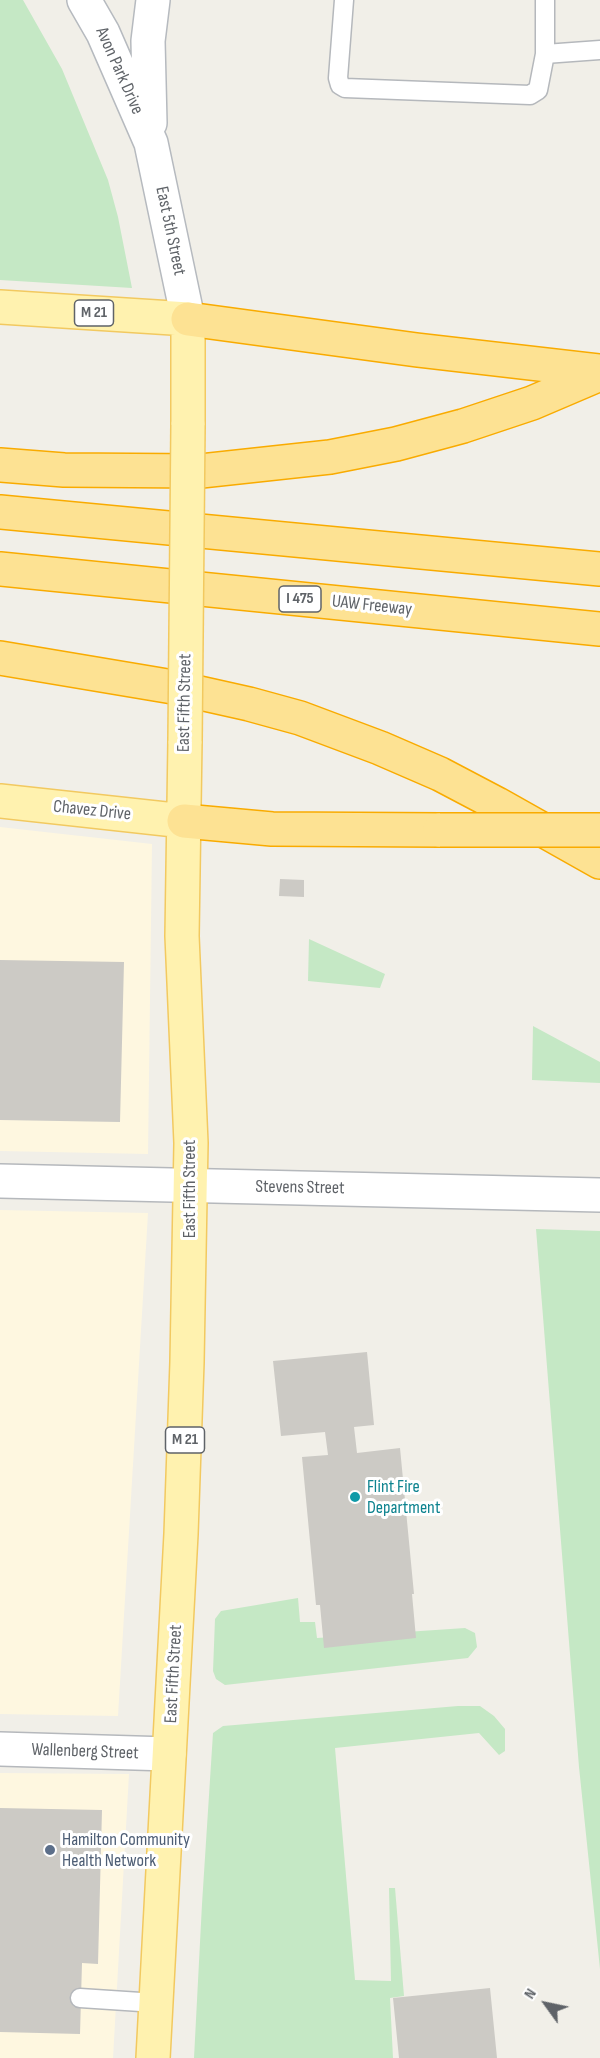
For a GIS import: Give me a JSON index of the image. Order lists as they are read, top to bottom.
{
  "streets": {
    "highway": ["I 475", "UAW Freeway"],
    "main road": ["M 21", "East Fifth Street", "Chavez Drive"],
    "street": [
      "Avon Park Drive",
      "East 5th Street",
      "Stevens Street",
      "Wallenberg Street"
    ]
  },
  "crossings": [
    ["Avon Park Drive", "East 5th Street"],
    ["East 5th Street", "M 21"],
    ["East 5th Street", "East Fifth Street"],
    ["M 21", "East Fifth Street"],
    ["East Fifth Street", "Chavez Drive"],
    ["East Fifth Street", "Stevens Street"],
    ["East Fifth Street", "Wallenberg Street"]
  ],
  "places": ["Flint Fire Department", "Hamilton Community Health Network"],
  "north": "top left"
}
